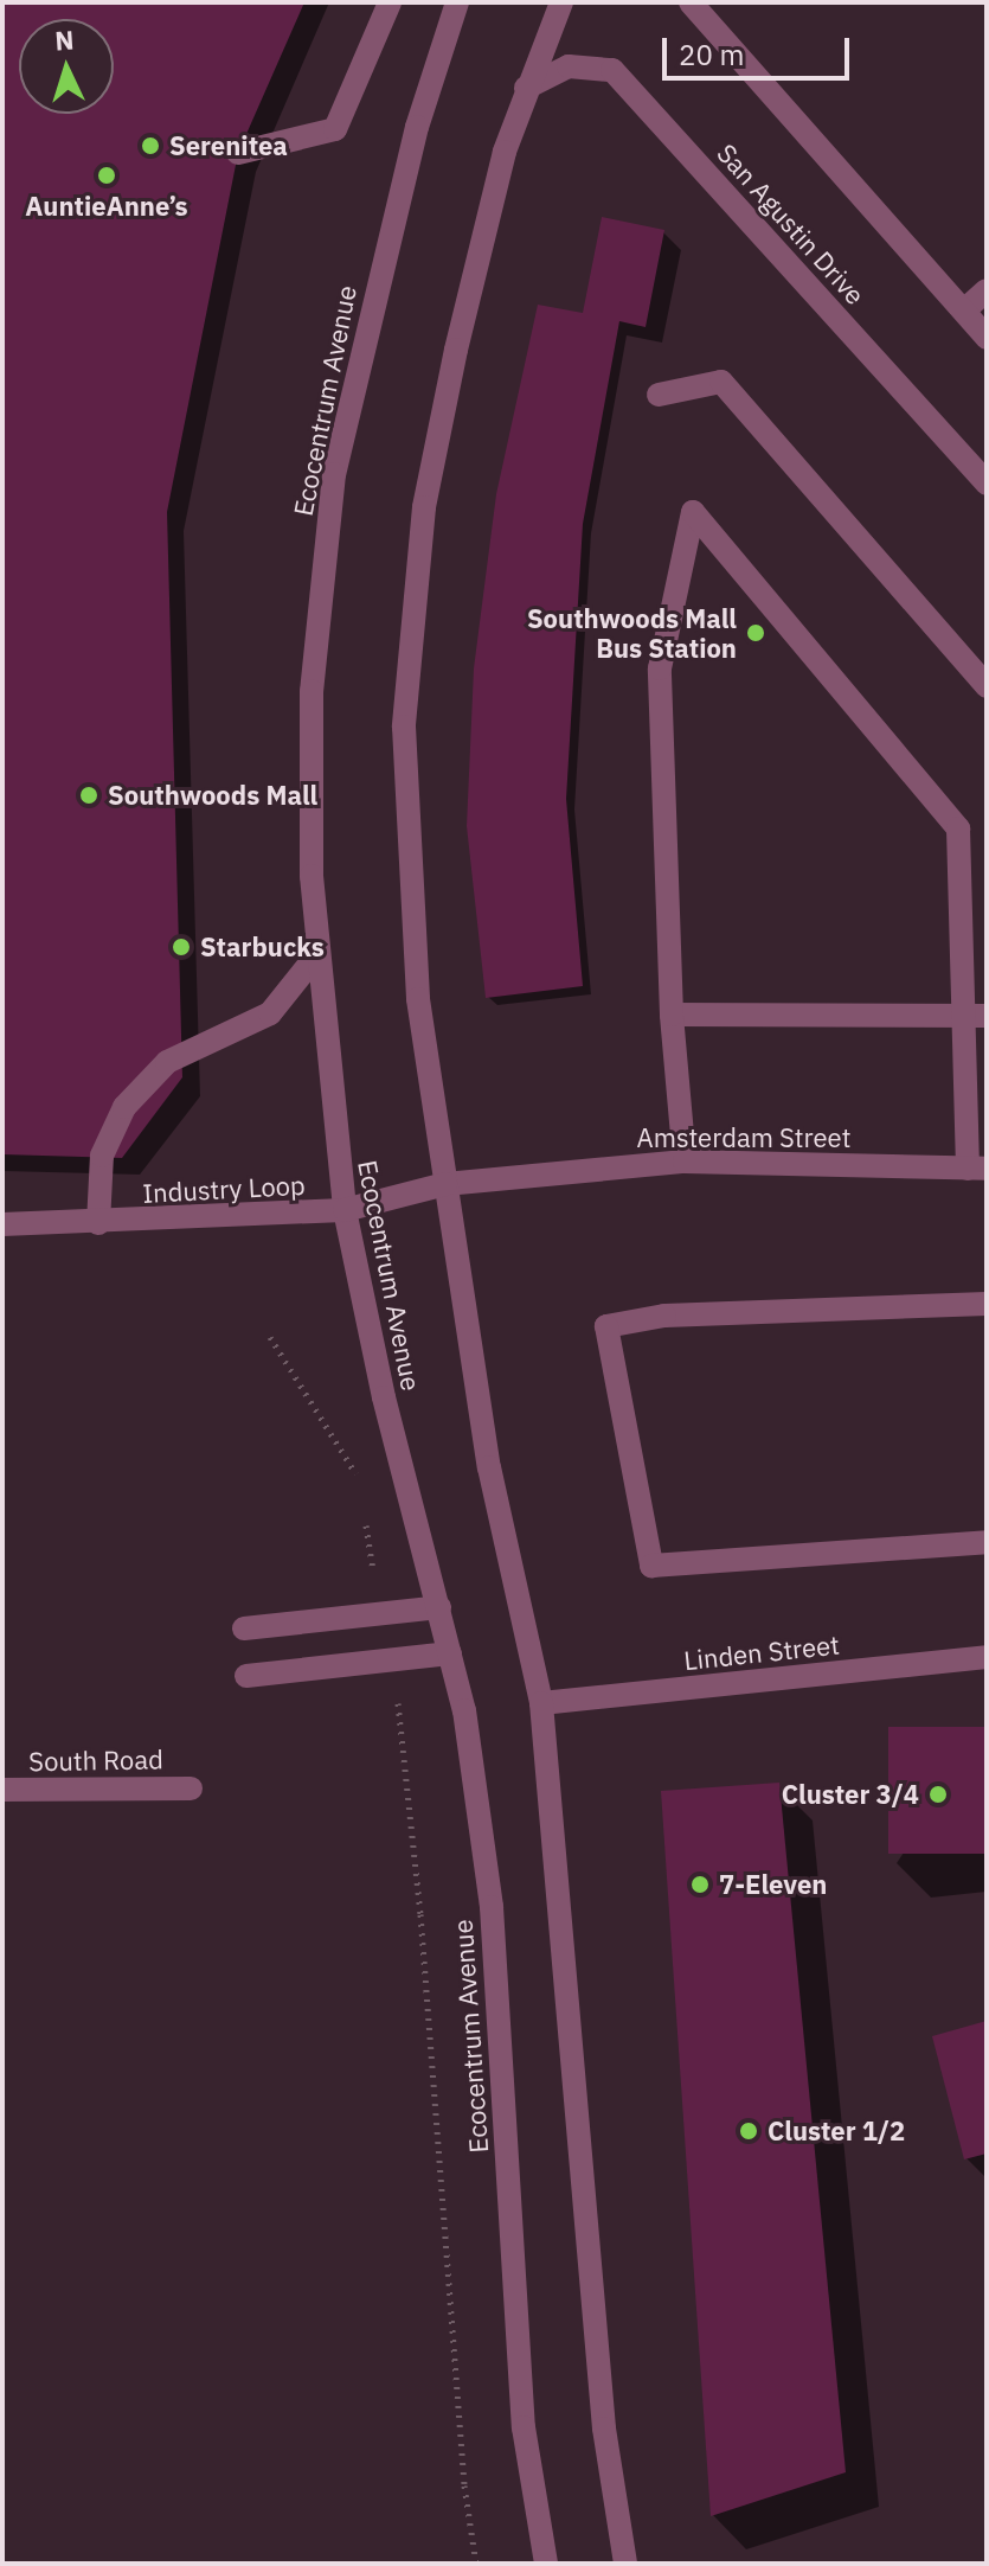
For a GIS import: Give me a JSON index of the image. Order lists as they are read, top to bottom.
{
  "streets": {
    "street": [
      "San Agustin Drive",
      "Ecocentrum Avenue",
      "Amsterdam Street",
      "Industry Loop",
      "Linden Street",
      "South Road"
    ]
  },
  "crossings": [
    ["Ecocentrum Avenue", "Industry Loop"],
    ["Amsterdam Street", "Industry Loop"]
  ],
  "places": [
    "Serenitea",
    "AuntieAnne’s",
    "Southwoods Mall Bus Station",
    "Southwoods Mall",
    "Starbucks",
    "Cluster 3/4",
    "7-Eleven",
    "Cluster 1/2"
  ],
  "scale_bar": "20 m",
  "north": "top"
}
